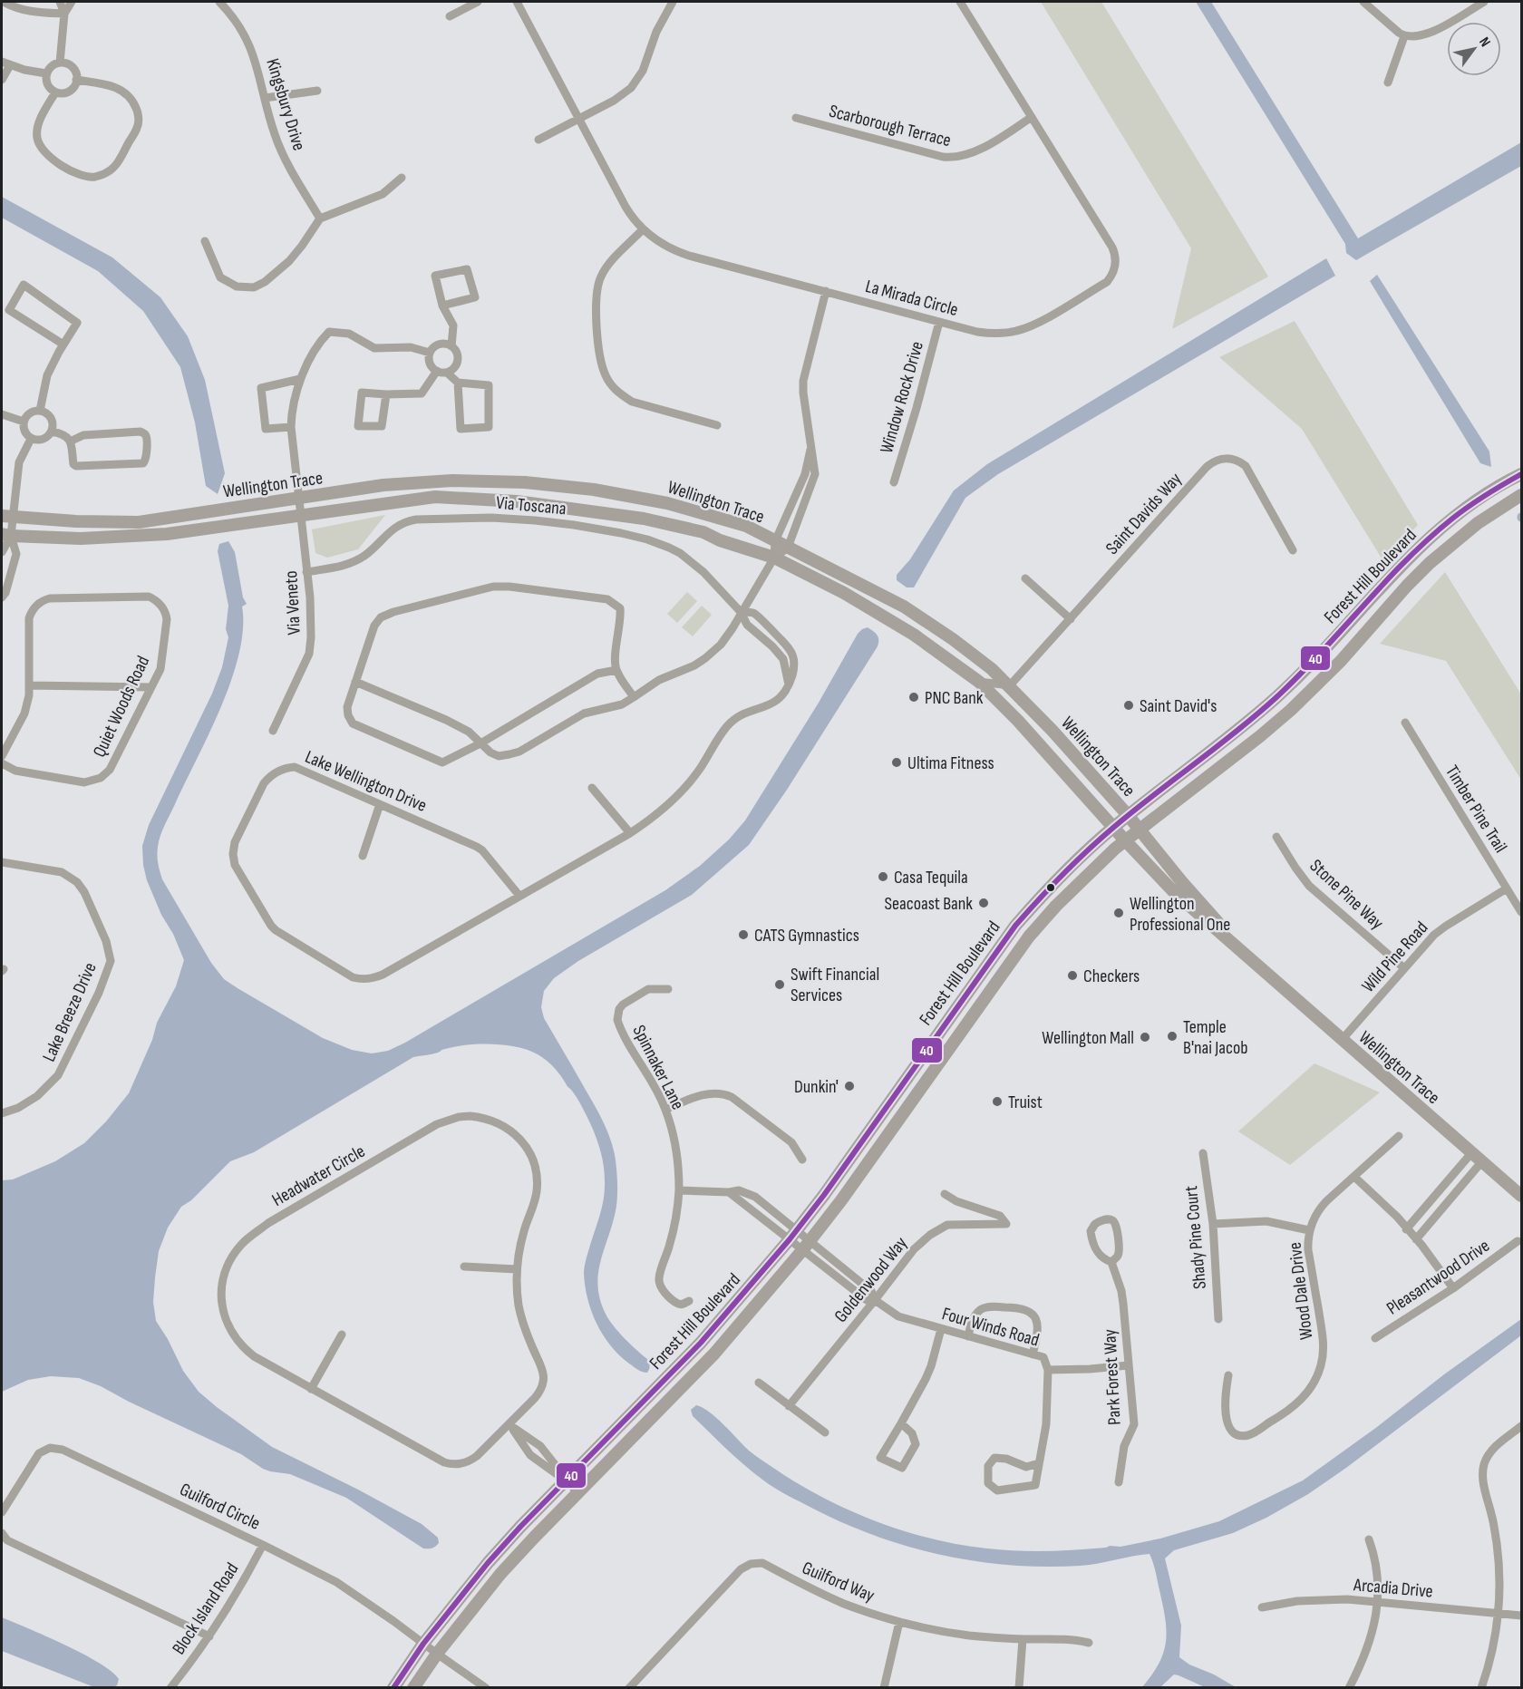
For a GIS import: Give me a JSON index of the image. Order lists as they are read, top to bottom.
{
  "streets": {
    "main road": ["Wellington Trace", "Forest Hill Boulevard"],
    "street": [
      "Kingsbury Drive",
      "Scarborough Terrace",
      "La Mirada Circle",
      "Window Rock Drive",
      "Via Toscana",
      "Saint Davids Way",
      "Via Veneto",
      "Quiet Woods Road",
      "Lake Wellington Drive",
      "Timber Pine Trail",
      "Stone Pine Way",
      "Wild Pine Road",
      "Lake Breeze Drive",
      "Spinnaker Lane",
      "Headwater Circle",
      "Shady Pine Court",
      "Pleasantwood Drive",
      "Goldenwood Way",
      "Wood Dale Drive",
      "Four Winds Road",
      "Park Forest Way",
      "Guilford Circle",
      "Guilford Way",
      "Arcadia Drive",
      "Block Island Road"
    ]
  },
  "crossings": [
    ["Scarborough Terrace", "La Mirada Circle"],
    ["La Mirada Circle", "Window Rock Drive"],
    ["Wellington Trace", "Saint Davids Way"],
    ["Wellington Trace", "Forest Hill Boulevard"],
    ["Wellington Trace", "Via Veneto"],
    ["Wellington Trace", "Wild Pine Road"],
    ["Via Toscana", "Via Veneto"],
    ["Forest Hill Boulevard", "Four Winds Road"],
    ["Forest Hill Boulevard", "Guilford Circle"],
    ["Timber Pine Trail", "Wild Pine Road"],
    ["Stone Pine Way", "Wild Pine Road"],
    ["Spinnaker Lane", "Four Winds Road"],
    ["Goldenwood Way", "Four Winds Road"],
    ["Four Winds Road", "Park Forest Way"],
    ["Guilford Circle", "Block Island Road"]
  ],
  "places": [
    "PNC Bank",
    "Saint David's",
    "Ultima Fitness",
    "Casa Tequila",
    "Seacoast Bank",
    "Wellington Professional One",
    "CATS Gymnastics",
    "Checkers",
    "Swift Financial Services",
    "Temple B'nai Jacob",
    "Wellington Mall",
    "Dunkin'",
    "Truist"
  ],
  "lines": ["transit line 40"],
  "north": "top right"
}
